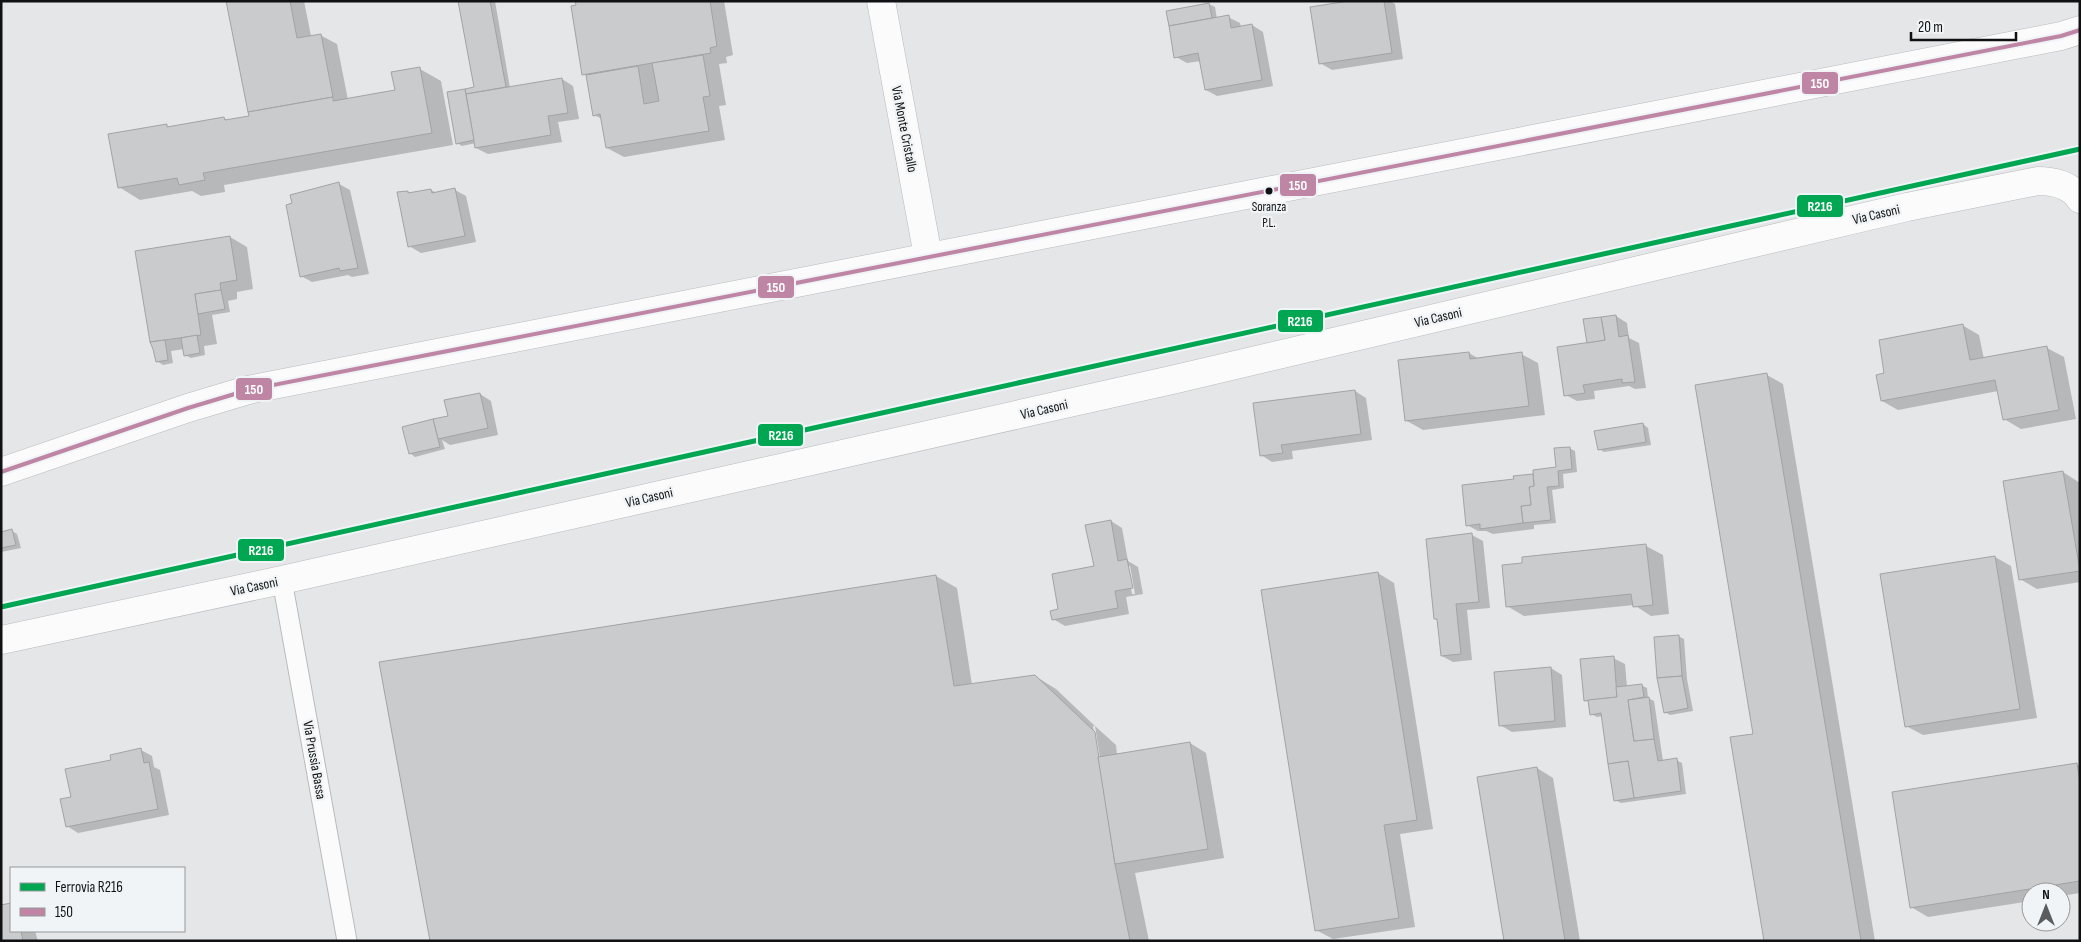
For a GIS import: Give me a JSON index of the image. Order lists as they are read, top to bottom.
{
  "streets": {
    "street": ["Via Monte Cristallo", "Via Casoni"],
    "lane": ["Via Prussia Bassa"]
  },
  "crossings": [
    ["Via Casoni", "Via Prussia Bassa"]
  ],
  "places": ["Soranza P.L."],
  "lines": ["transit line 150", "rail line R216"],
  "legend": ["Ferrovia R216", "150"],
  "scale_bar": "20 m",
  "north": "top"
}
